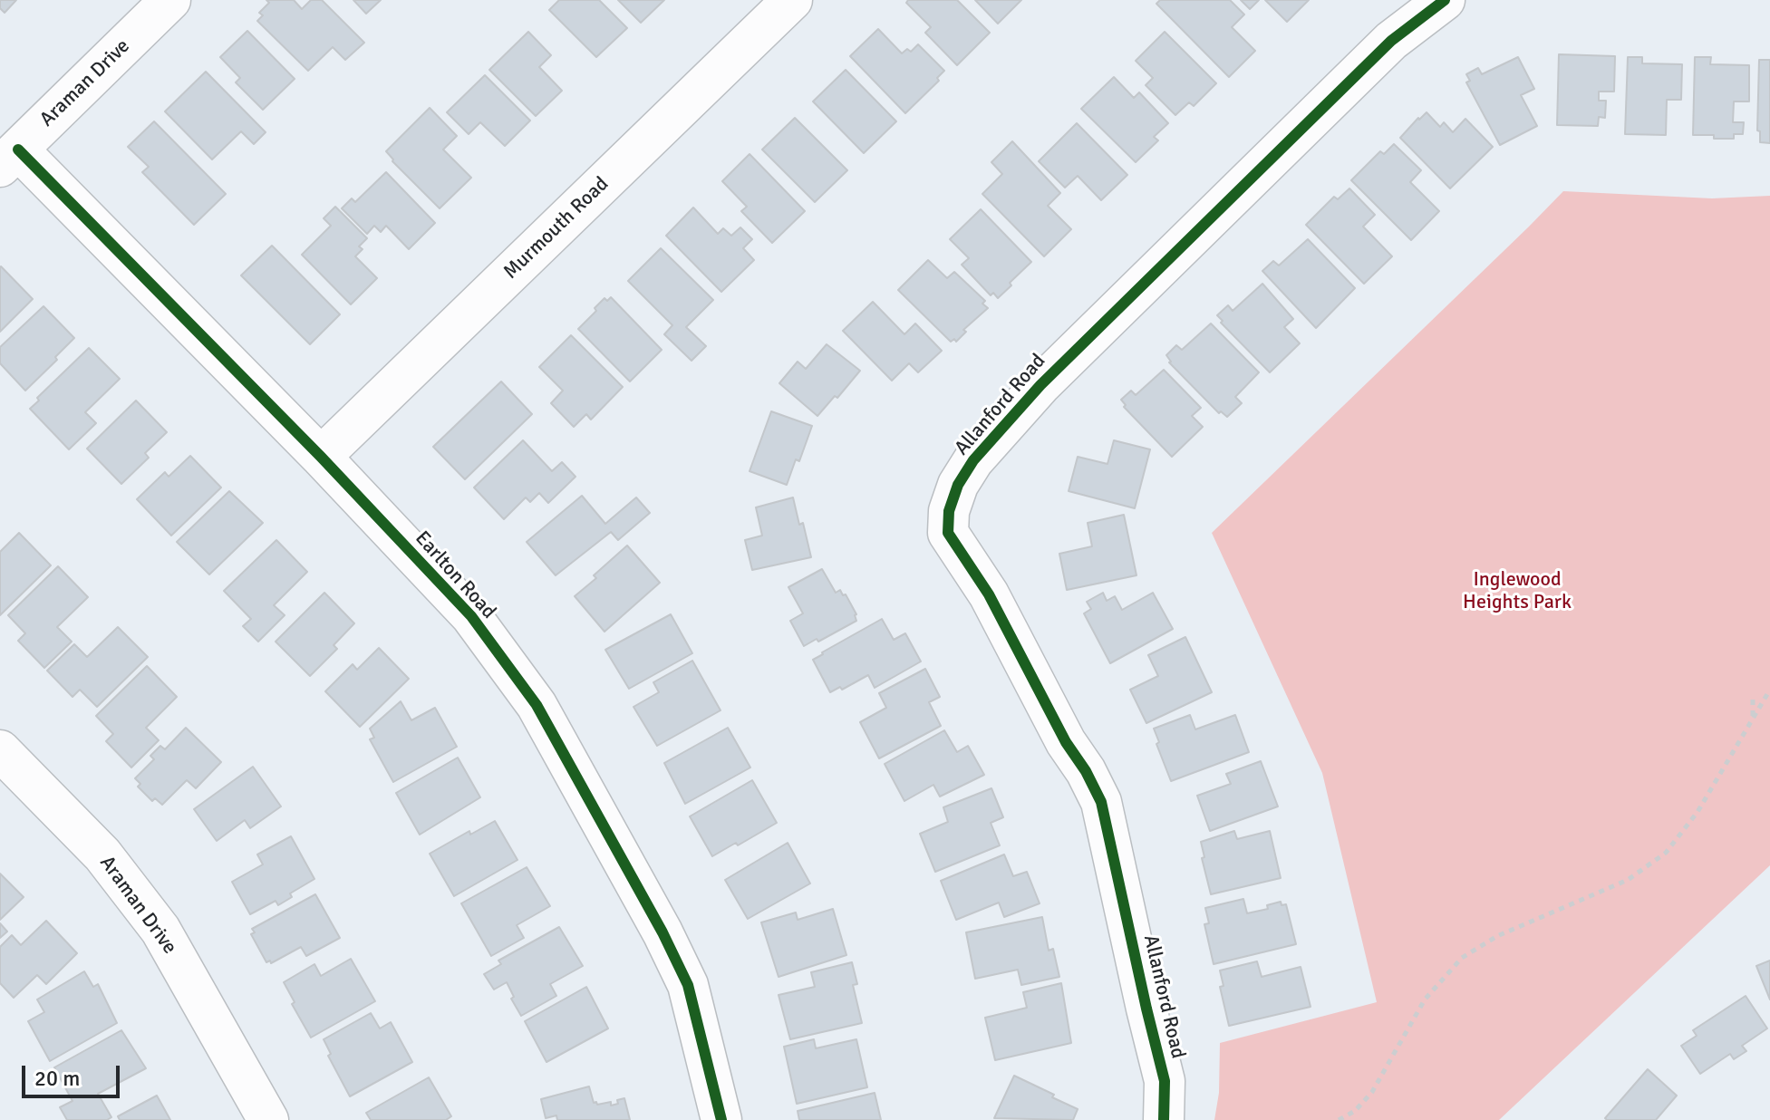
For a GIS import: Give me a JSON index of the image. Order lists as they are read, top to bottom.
{
  "streets": {
    "street": [
      "Araman Drive",
      "Murmouth Road",
      "Allanford Road",
      "Earlton Road"
    ]
  },
  "crossings": [
    ["Araman Drive", "Earlton Road"],
    ["Murmouth Road", "Earlton Road"]
  ],
  "parks": ["Inglewood Heights Park"],
  "scale_bar": "20 m"
}
